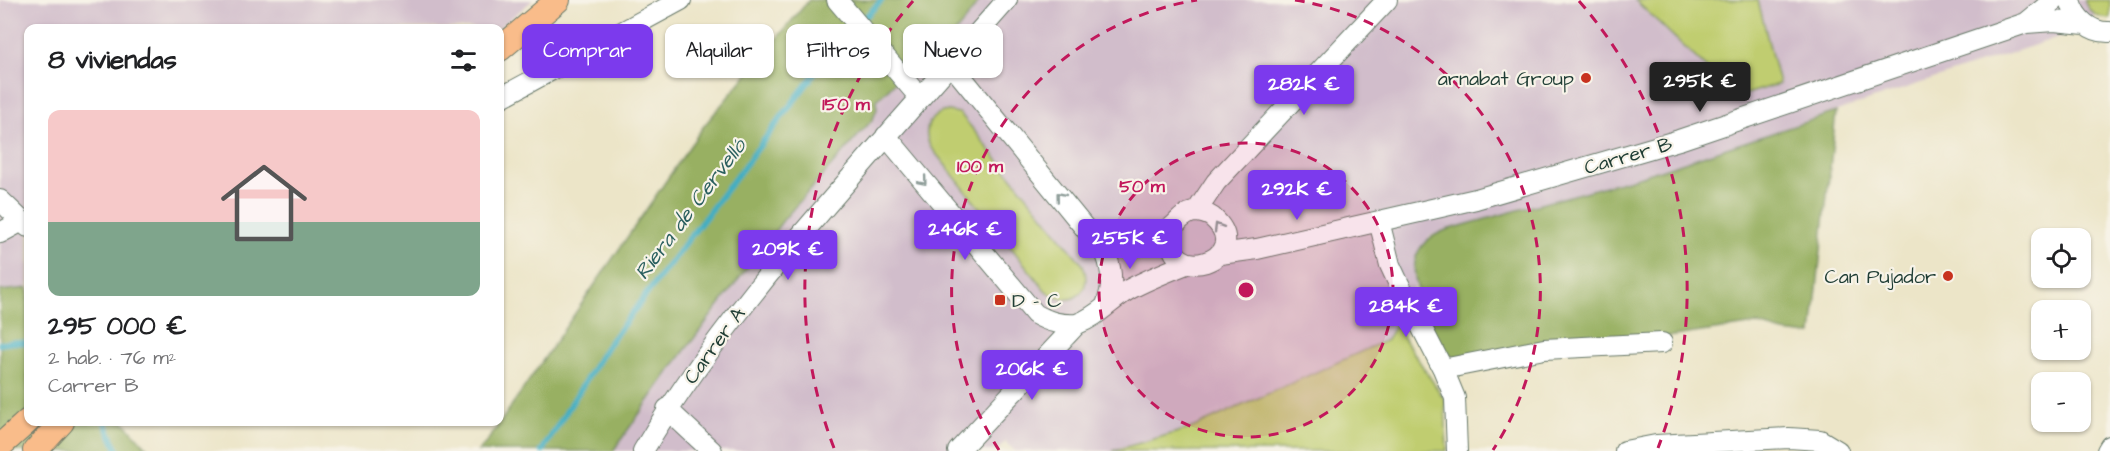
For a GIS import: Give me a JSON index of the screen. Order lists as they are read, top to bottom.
{
  "streets": {
    "street": ["Carrer B", "Carrer A"]
  },
  "water": ["Riera de Cervelló"],
  "places": {
    "other": ["arnabat Group", "Can Pujador"],
    "transit": ["D - C"]
  },
  "page": {
    "chip": [
      "Comprar",
      "Alquilar",
      "Filtros",
      "Nuevo"
    ],
    "heading": "8 viviendas",
    "price": [
      "295K €",
      "282K €",
      "292K €",
      "246K €",
      "255K €",
      "209K €",
      "284K €",
      "206K €"
    ],
    "list": [
      {
        "name": "295 000 €",
        "note": "2 hab. · 76 m² · Carrer B"
      }
    ],
    "map_buttons": ["+", "−"]
  },
  "rings": ["150 m", "100 m", "50 m"]
}
